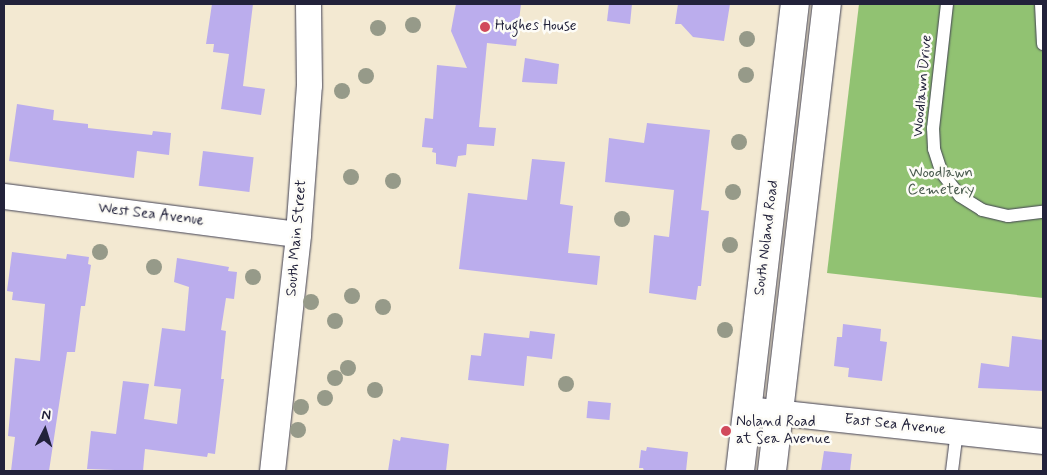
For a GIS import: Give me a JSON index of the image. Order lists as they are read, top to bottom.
{
  "streets": {
    "main road": ["South Noland Road"],
    "street": ["West Sea Avenue", "South Main Street", "East Sea Avenue"],
    "lane": ["Woodlawn Drive"]
  },
  "crossings": [
    ["West Sea Avenue", "South Main Street"],
    ["South Noland Road", "East Sea Avenue"]
  ],
  "parks": ["Woodlawn Cemetery"],
  "places": ["Hughes House", "Noland Road at Sea Avenue"],
  "north": "top"
}
